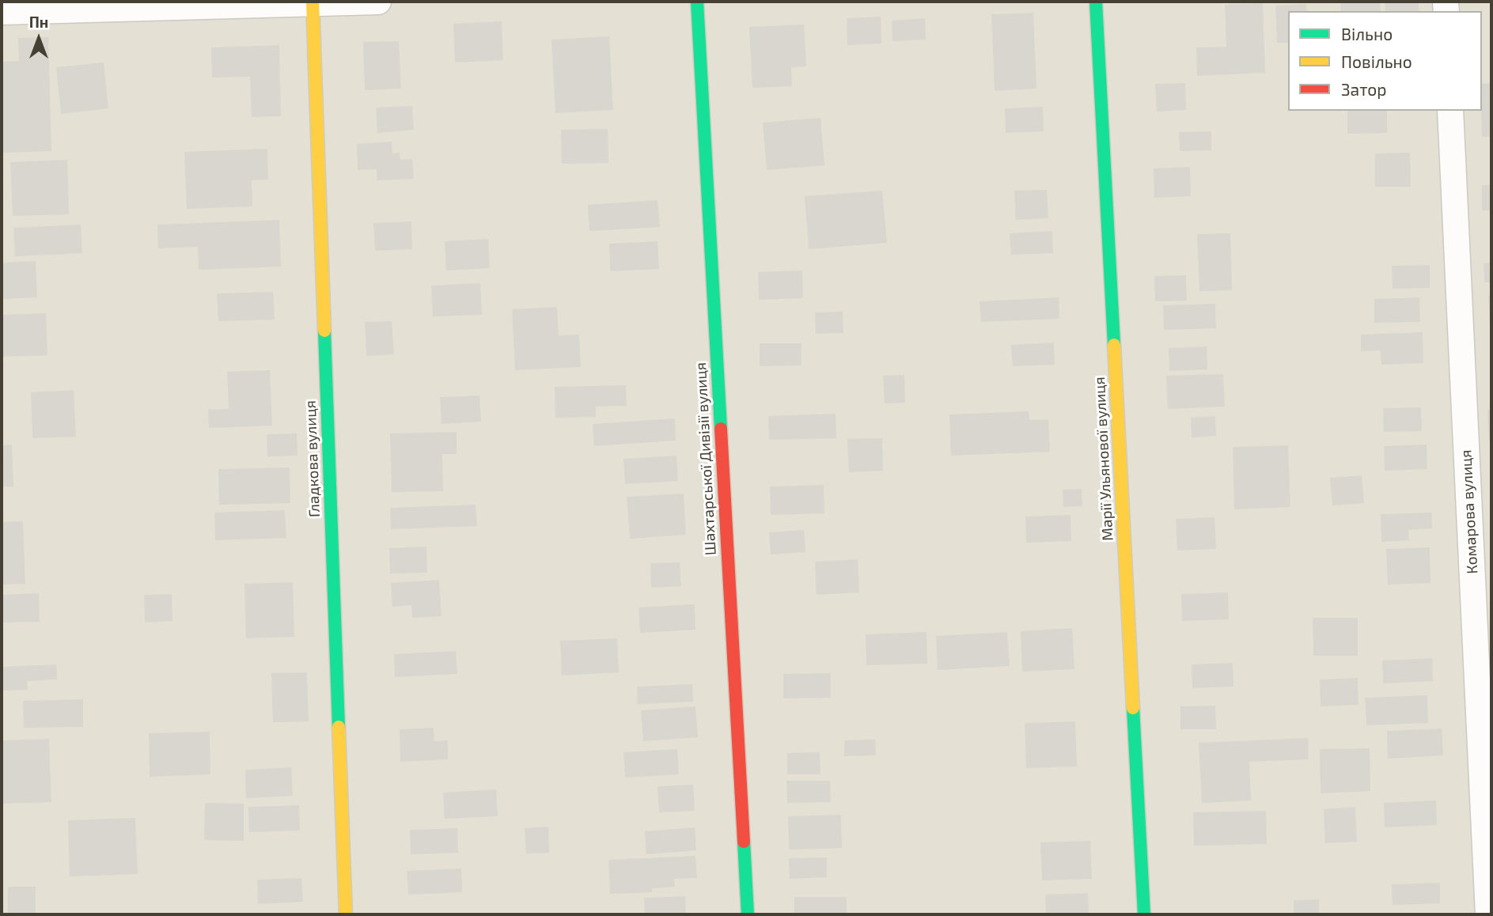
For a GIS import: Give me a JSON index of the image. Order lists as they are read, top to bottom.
{
  "streets": {
    "street": [
      "Гладкова вулиця",
      "Шахтарської Дивізії вулиця",
      "Марії Ульянової вулиця",
      "Комарова вулиця"
    ]
  },
  "legend": ["Вільно", "Повільно", "Затор"],
  "north": "top"
}
